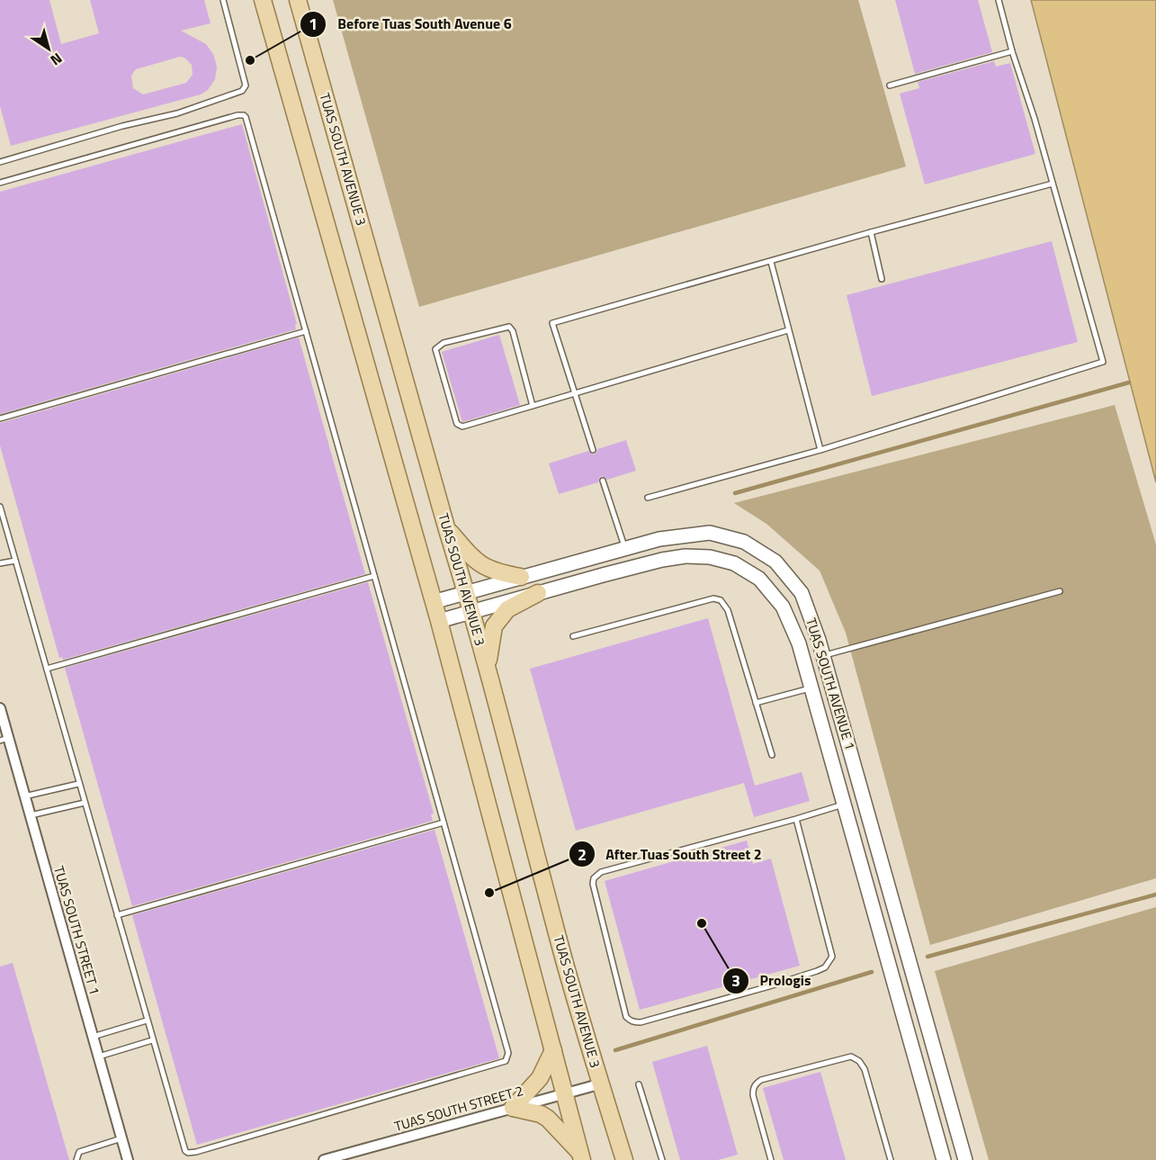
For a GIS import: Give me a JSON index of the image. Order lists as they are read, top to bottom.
{
  "streets": {
    "main road": ["TUAS SOUTH AVENUE 3", "TUAS SOUTH AVENUE 1"],
    "street": ["TUAS SOUTH STREET 1", "TUAS SOUTH STREET 2"]
  },
  "crossings": [
    ["TUAS SOUTH AVENUE 3", "TUAS SOUTH AVENUE 1"],
    ["TUAS SOUTH AVENUE 3", "TUAS SOUTH STREET 2"]
  ],
  "places": ["Before Tuas South Avenue 6", "After Tuas South Street 2", "Prologis"],
  "north": "bottom right"
}
